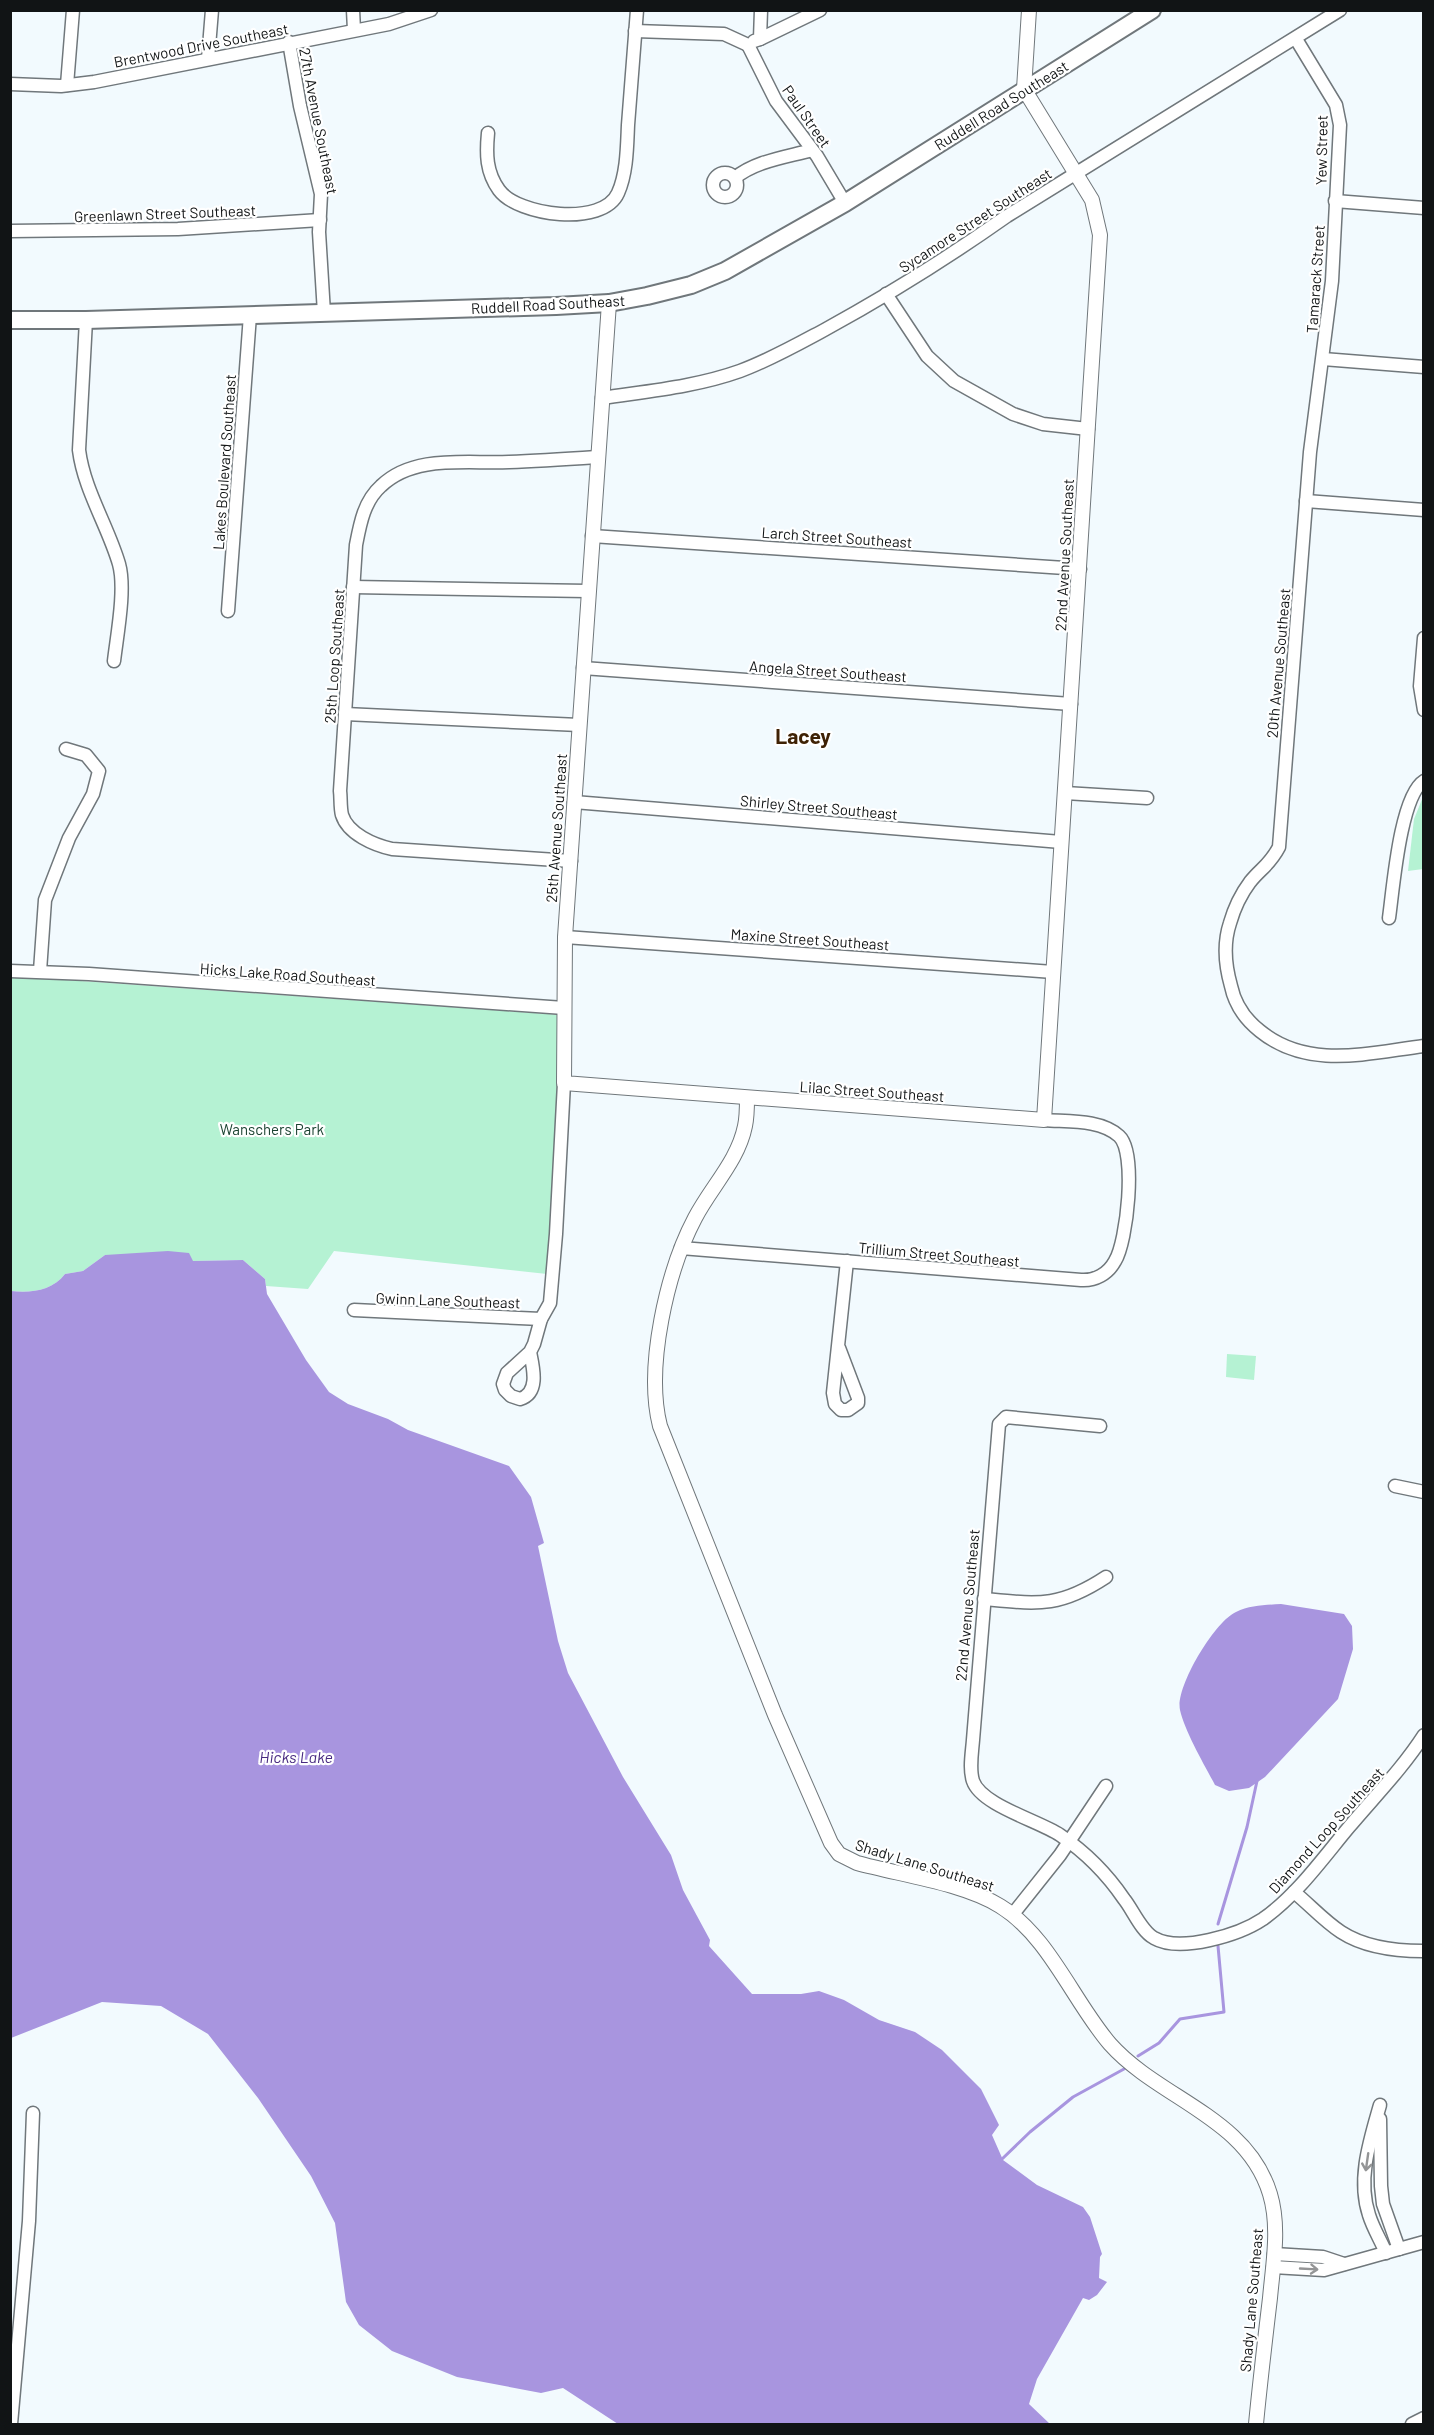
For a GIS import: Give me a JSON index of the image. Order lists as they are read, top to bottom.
{
  "streets": {
    "main road": ["Ruddell Road Southeast"],
    "street": [
      "Brentwood Drive Southeast",
      "Paul Street",
      "27th Avenue Southeast",
      "Yew Street",
      "Greenlawn Street Southeast",
      "Sycamore Street Southeast",
      "Tamarack Street",
      "Lakes Boulevard Southeast",
      "Larch Street Southeast",
      "22nd Avenue Southeast",
      "25th Loop Southeast",
      "20th Avenue Southeast",
      "Angela Street Southeast",
      "Shirley Street Southeast",
      "25th Avenue Southeast",
      "Maxine Street Southeast",
      "Hicks Lake Road Southeast",
      "Lilac Street Southeast",
      "Trillium Street Southeast",
      "Gwinn Lane Southeast",
      "Diamond Loop Southeast",
      "Shady Lane Southeast"
    ]
  },
  "crossings": [
    ["Brentwood Drive Southeast", "27th Avenue Southeast"],
    ["Ruddell Road Southeast", "Paul Street"],
    ["Ruddell Road Southeast", "27th Avenue Southeast"],
    ["Ruddell Road Southeast", "Lakes Boulevard Southeast"],
    ["Ruddell Road Southeast", "22nd Avenue Southeast"],
    ["Ruddell Road Southeast", "25th Avenue Southeast"],
    ["27th Avenue Southeast", "Greenlawn Street Southeast"],
    ["Yew Street", "Sycamore Street Southeast"],
    ["Yew Street", "Tamarack Street"],
    ["Sycamore Street Southeast", "22nd Avenue Southeast"],
    ["Sycamore Street Southeast", "25th Avenue Southeast"],
    ["Tamarack Street", "20th Avenue Southeast"],
    ["Larch Street Southeast", "22nd Avenue Southeast"],
    ["Larch Street Southeast", "25th Avenue Southeast"],
    ["22nd Avenue Southeast", "Angela Street Southeast"],
    ["22nd Avenue Southeast", "Shirley Street Southeast"],
    ["22nd Avenue Southeast", "Maxine Street Southeast"],
    ["22nd Avenue Southeast", "Lilac Street Southeast"],
    ["22nd Avenue Southeast", "Diamond Loop Southeast"],
    ["25th Loop Southeast", "25th Avenue Southeast"],
    ["Angela Street Southeast", "25th Avenue Southeast"],
    ["Shirley Street Southeast", "25th Avenue Southeast"],
    ["25th Avenue Southeast", "Maxine Street Southeast"],
    ["25th Avenue Southeast", "Hicks Lake Road Southeast"],
    ["25th Avenue Southeast", "Lilac Street Southeast"],
    ["25th Avenue Southeast", "Gwinn Lane Southeast"],
    ["Lilac Street Southeast", "Trillium Street Southeast"],
    ["Lilac Street Southeast", "Shady Lane Southeast"],
    ["Trillium Street Southeast", "Shady Lane Southeast"]
  ],
  "districts": ["Lacey"],
  "water": ["Hicks Lake"],
  "parks": ["Wanschers Park"]
}
